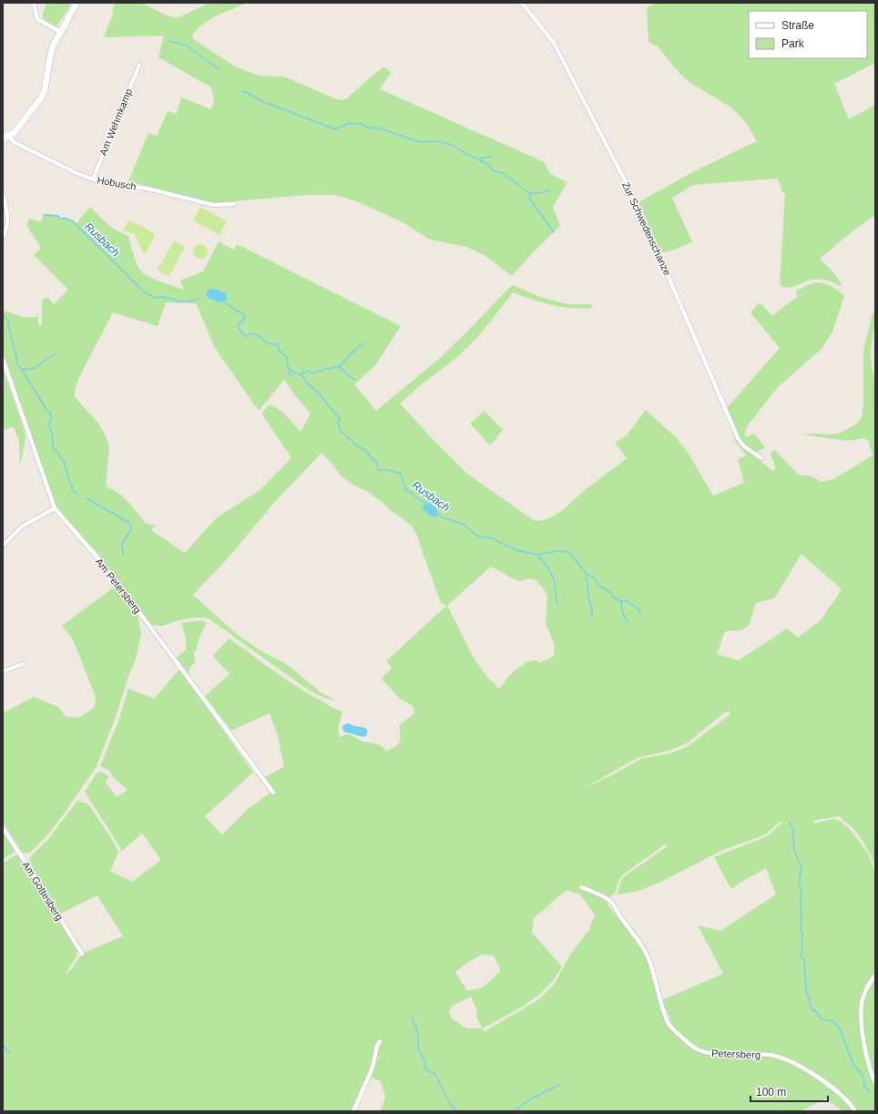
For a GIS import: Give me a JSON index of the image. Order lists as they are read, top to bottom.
{
  "streets": {
    "street": [
      "Am Wehmkamp",
      "Hobusch",
      "Zur Schwedenschanze",
      "Am Petersberg",
      "Am Gottesberg",
      "Petersberg"
    ]
  },
  "crossings": [
    ["Am Wehmkamp", "Hobusch"]
  ],
  "water": ["Rusbach"],
  "legend": ["Straße", "Park"],
  "scale_bar": "100 m"
}
